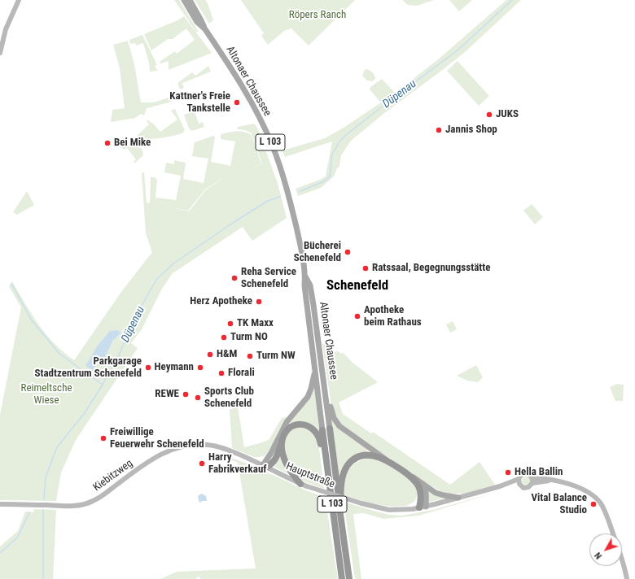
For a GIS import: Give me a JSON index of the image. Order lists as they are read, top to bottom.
{
  "streets": {
    "highway": ["L 103"],
    "main road": ["Altonaer Chaussee", "Kiebitzweg", "Hauptstraße"]
  },
  "crossings": [
    ["Altonaer Chaussee", "L 103"],
    ["Kiebitzweg", "Hauptstraße"]
  ],
  "districts": ["Schenefeld"],
  "water": ["Düpenau"],
  "parks": ["Röpers Ranch", "Reimeltsche Wiese"],
  "places": [
    "Kattner's Freie Tankstelle",
    "JUKS",
    "Jannis Shop",
    "Bei Mike",
    "Bücherei Schenefeld",
    "Ratssaal, Begegnungsstätte",
    "Reha Service Schenefeld",
    "Herz Apotheke",
    "Apotheke beim Rathaus",
    "TK Maxx",
    "Turm NO",
    "H&M",
    "Turm NW",
    "Parkgarage Stadtzentrum Schenefeld",
    "Heymann",
    "Florali",
    "REWE",
    "Sports Club Schenefeld",
    "Freiwillige Feuerwehr Schenefeld",
    "Harry Fabrikverkauf",
    "Hella Ballin",
    "Vital Balance Studio"
  ],
  "north": "bottom left"
}
